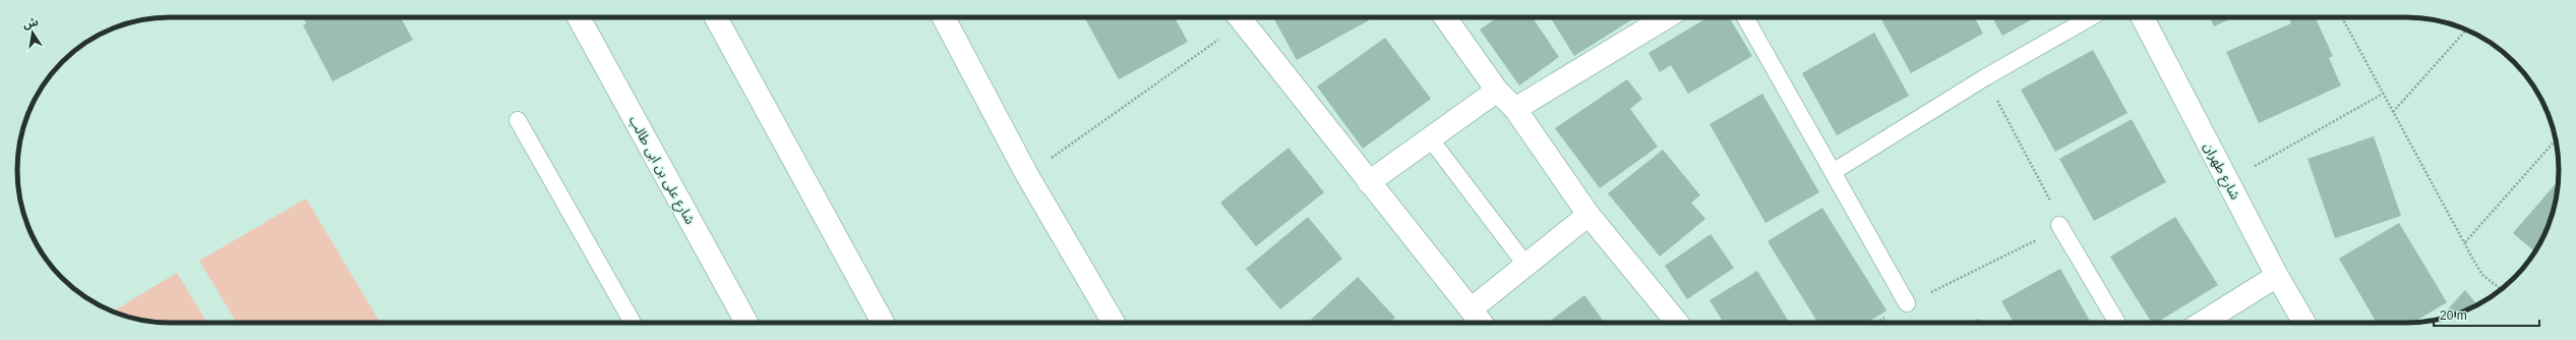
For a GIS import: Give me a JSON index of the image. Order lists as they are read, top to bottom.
{
  "streets": {
    "street": ["شارع على بن ابى طالب", "شارع طهران"]
  },
  "scale_bar": "20 m",
  "north": "top"
}
